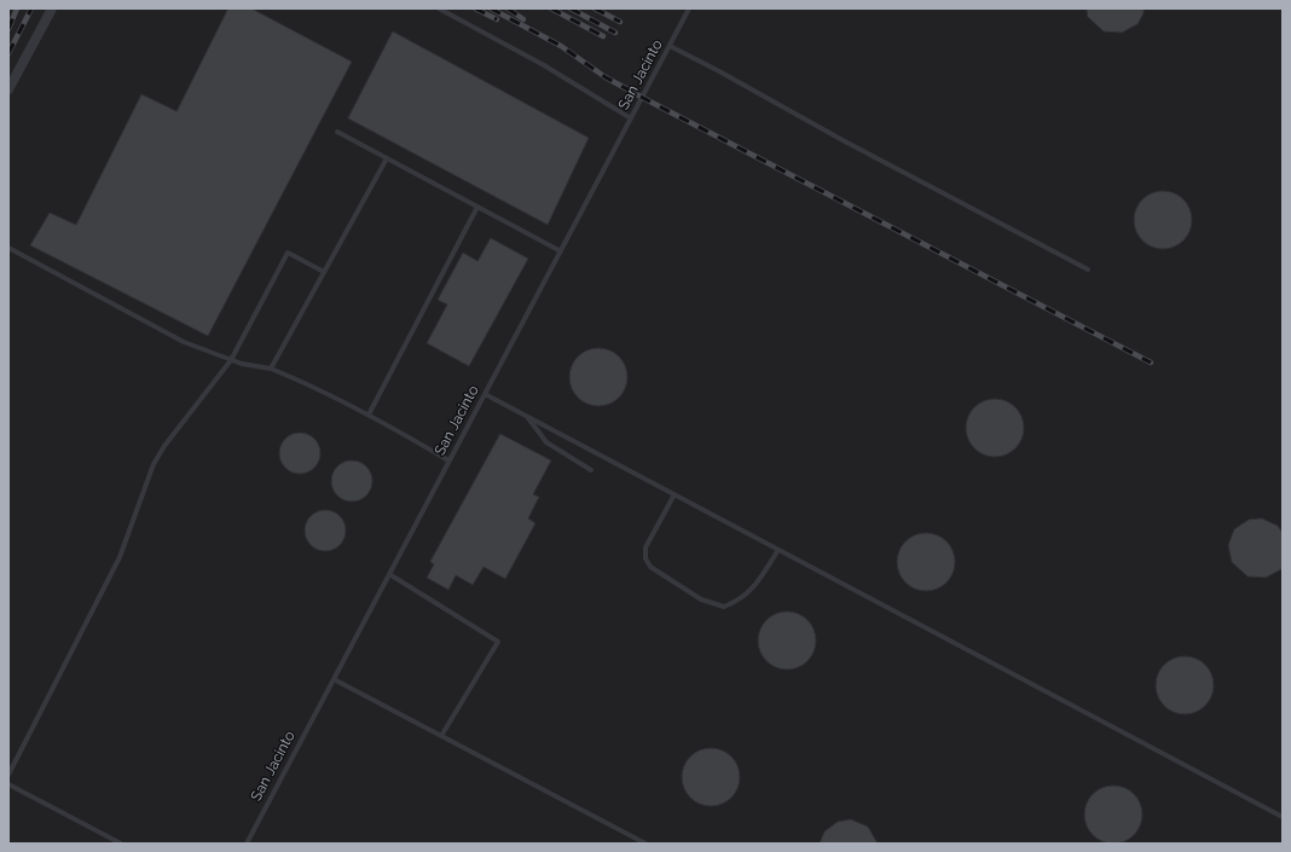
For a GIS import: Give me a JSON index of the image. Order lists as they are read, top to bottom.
{
  "streets": {
    "lane": ["San Jacinto"]
  }
}
